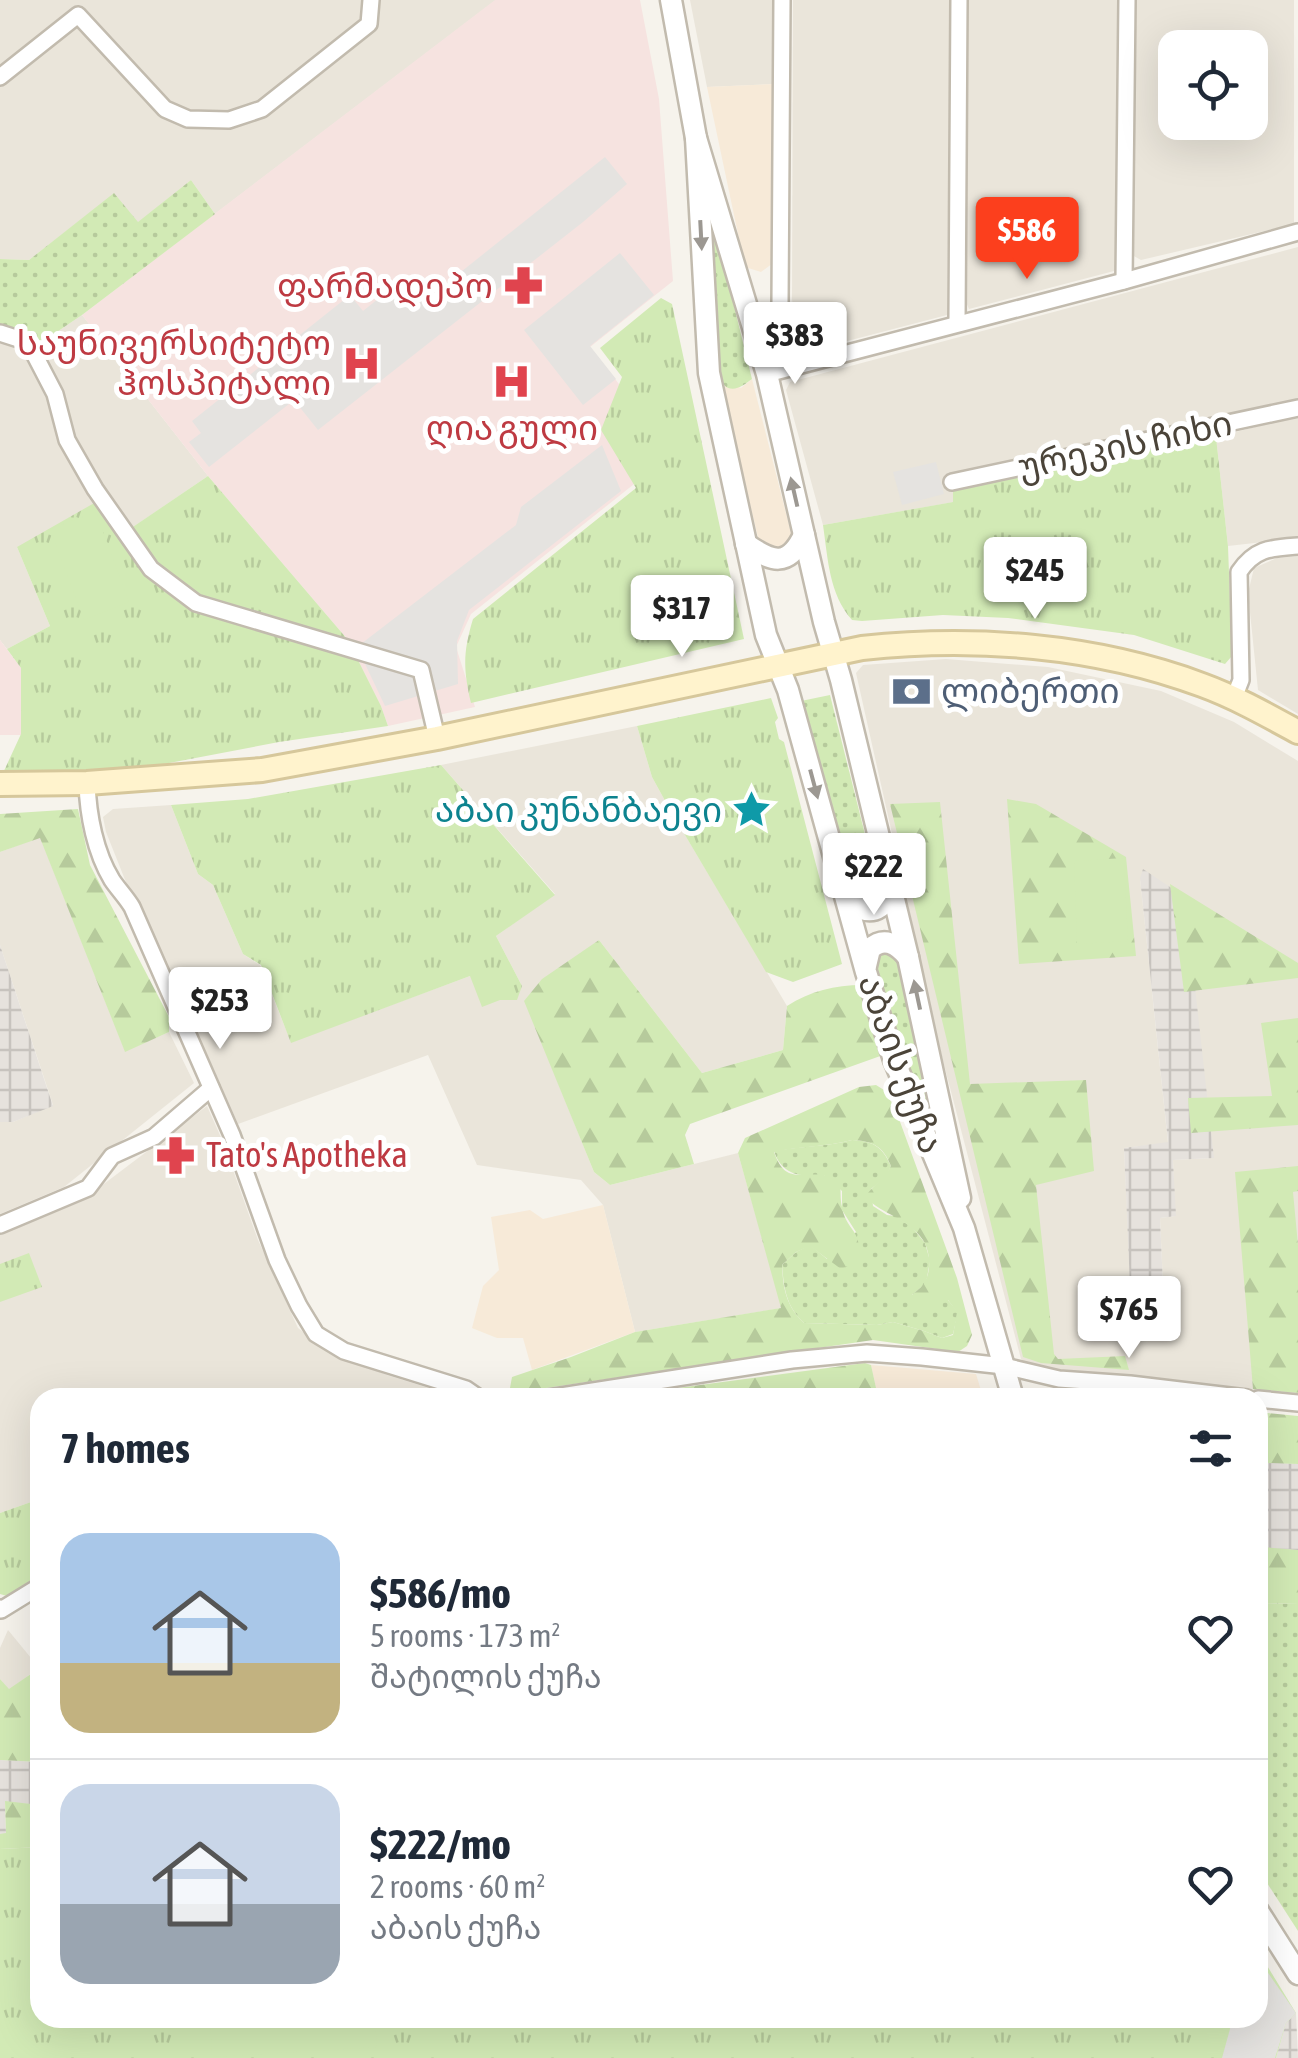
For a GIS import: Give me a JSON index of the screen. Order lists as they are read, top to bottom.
{
  "streets": {
    "street": ["ურეკის ჩიხი", "აბაის ქუჩა"]
  },
  "places": {
    "pharmacy": ["ფარმადეპო", "Tato's Apotheka"],
    "hospital": ["საუნივერსიტეტო ჰოსპიტალი", "ღია გული"],
    "bank": ["ლიბერთი"],
    "place": ["აბაი კუნანბაევი"]
  },
  "page": {
    "price": [
      "$586",
      "$383",
      "$245",
      "$317",
      "$222",
      "$253",
      "$765"
    ],
    "heading": "7 homes",
    "list": [
      {
        "name": "$586/mo",
        "note": "5 rooms · 173 m² · შატილის ქუჩა"
      },
      {
        "name": "$222/mo",
        "note": "2 rooms · 60 m² · აბაის ქუჩა"
      }
    ]
  }
}
